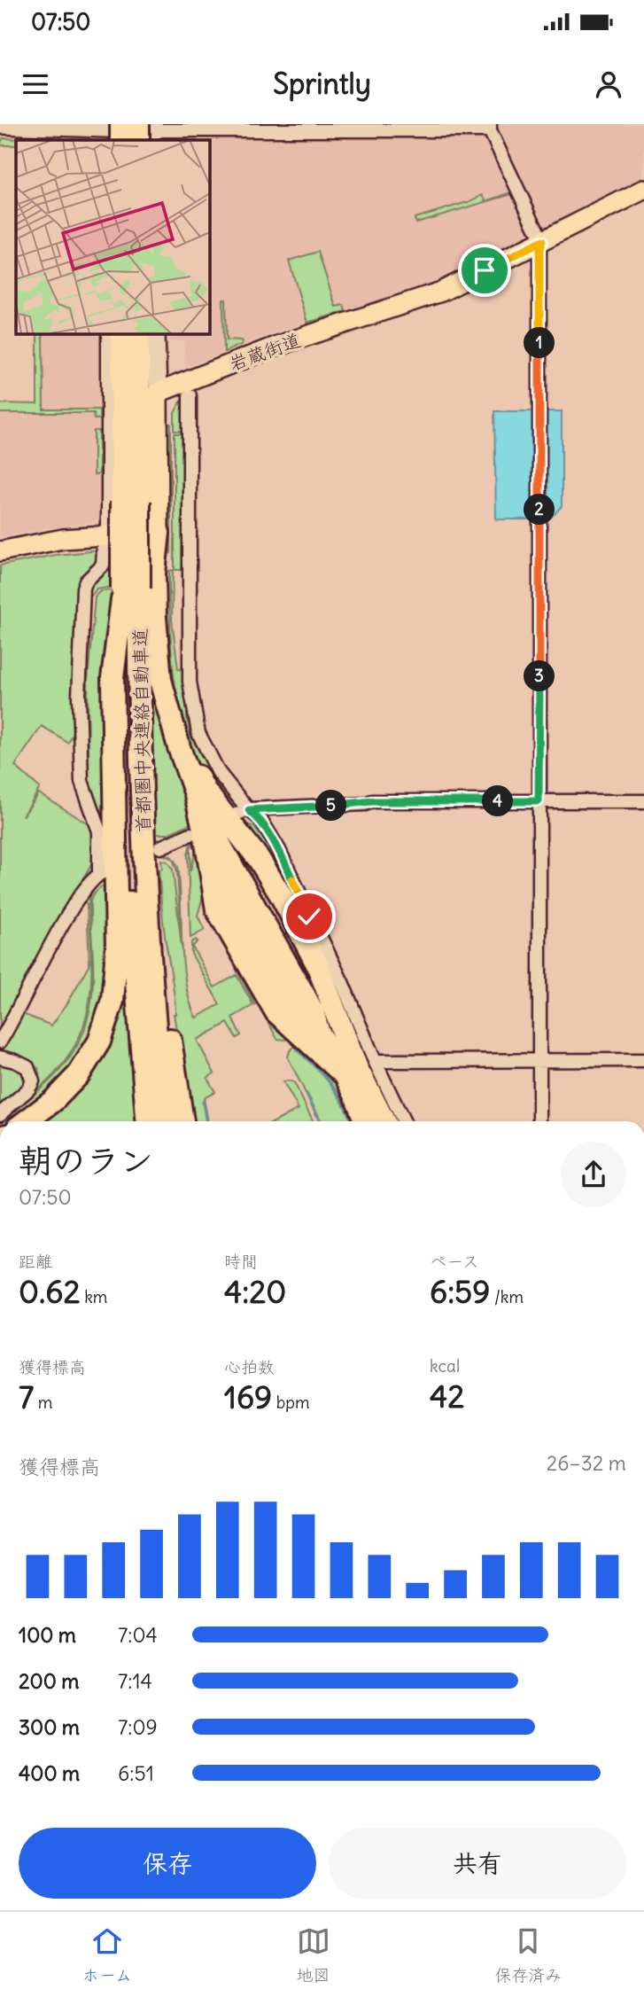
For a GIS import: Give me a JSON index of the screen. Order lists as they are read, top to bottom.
{
  "streets": {
    "highway": ["首都圏中央連絡自動車道"],
    "main road": ["岩蔵街道"]
  },
  "page": {
    "status": "07:50",
    "header": "Sprintly",
    "pins": [
      "1",
      "2",
      "3",
      "4",
      "5"
    ],
    "heading": ["朝のラン", "07:50"],
    "stats": [
      ["距離", "0.62 km"],
      ["時間", "4:20"],
      ["ペース", "6:59 /km"],
      ["獲得標高", "7 m"],
      ["心拍数", "169 bpm"],
      ["kcal", "42"]
    ],
    "chart": ["獲得標高", "26–32 m"],
    "list": [
      {
        "name": "100 m",
        "note": "7:04"
      },
      {
        "name": "200 m",
        "note": "7:14"
      },
      {
        "name": "300 m",
        "note": "7:09"
      },
      {
        "name": "400 m",
        "note": "6:51"
      }
    ],
    "buttons": ["保存", "共有"],
    "tabs": ["ホーム", "地図", "保存済み"]
  }
}
